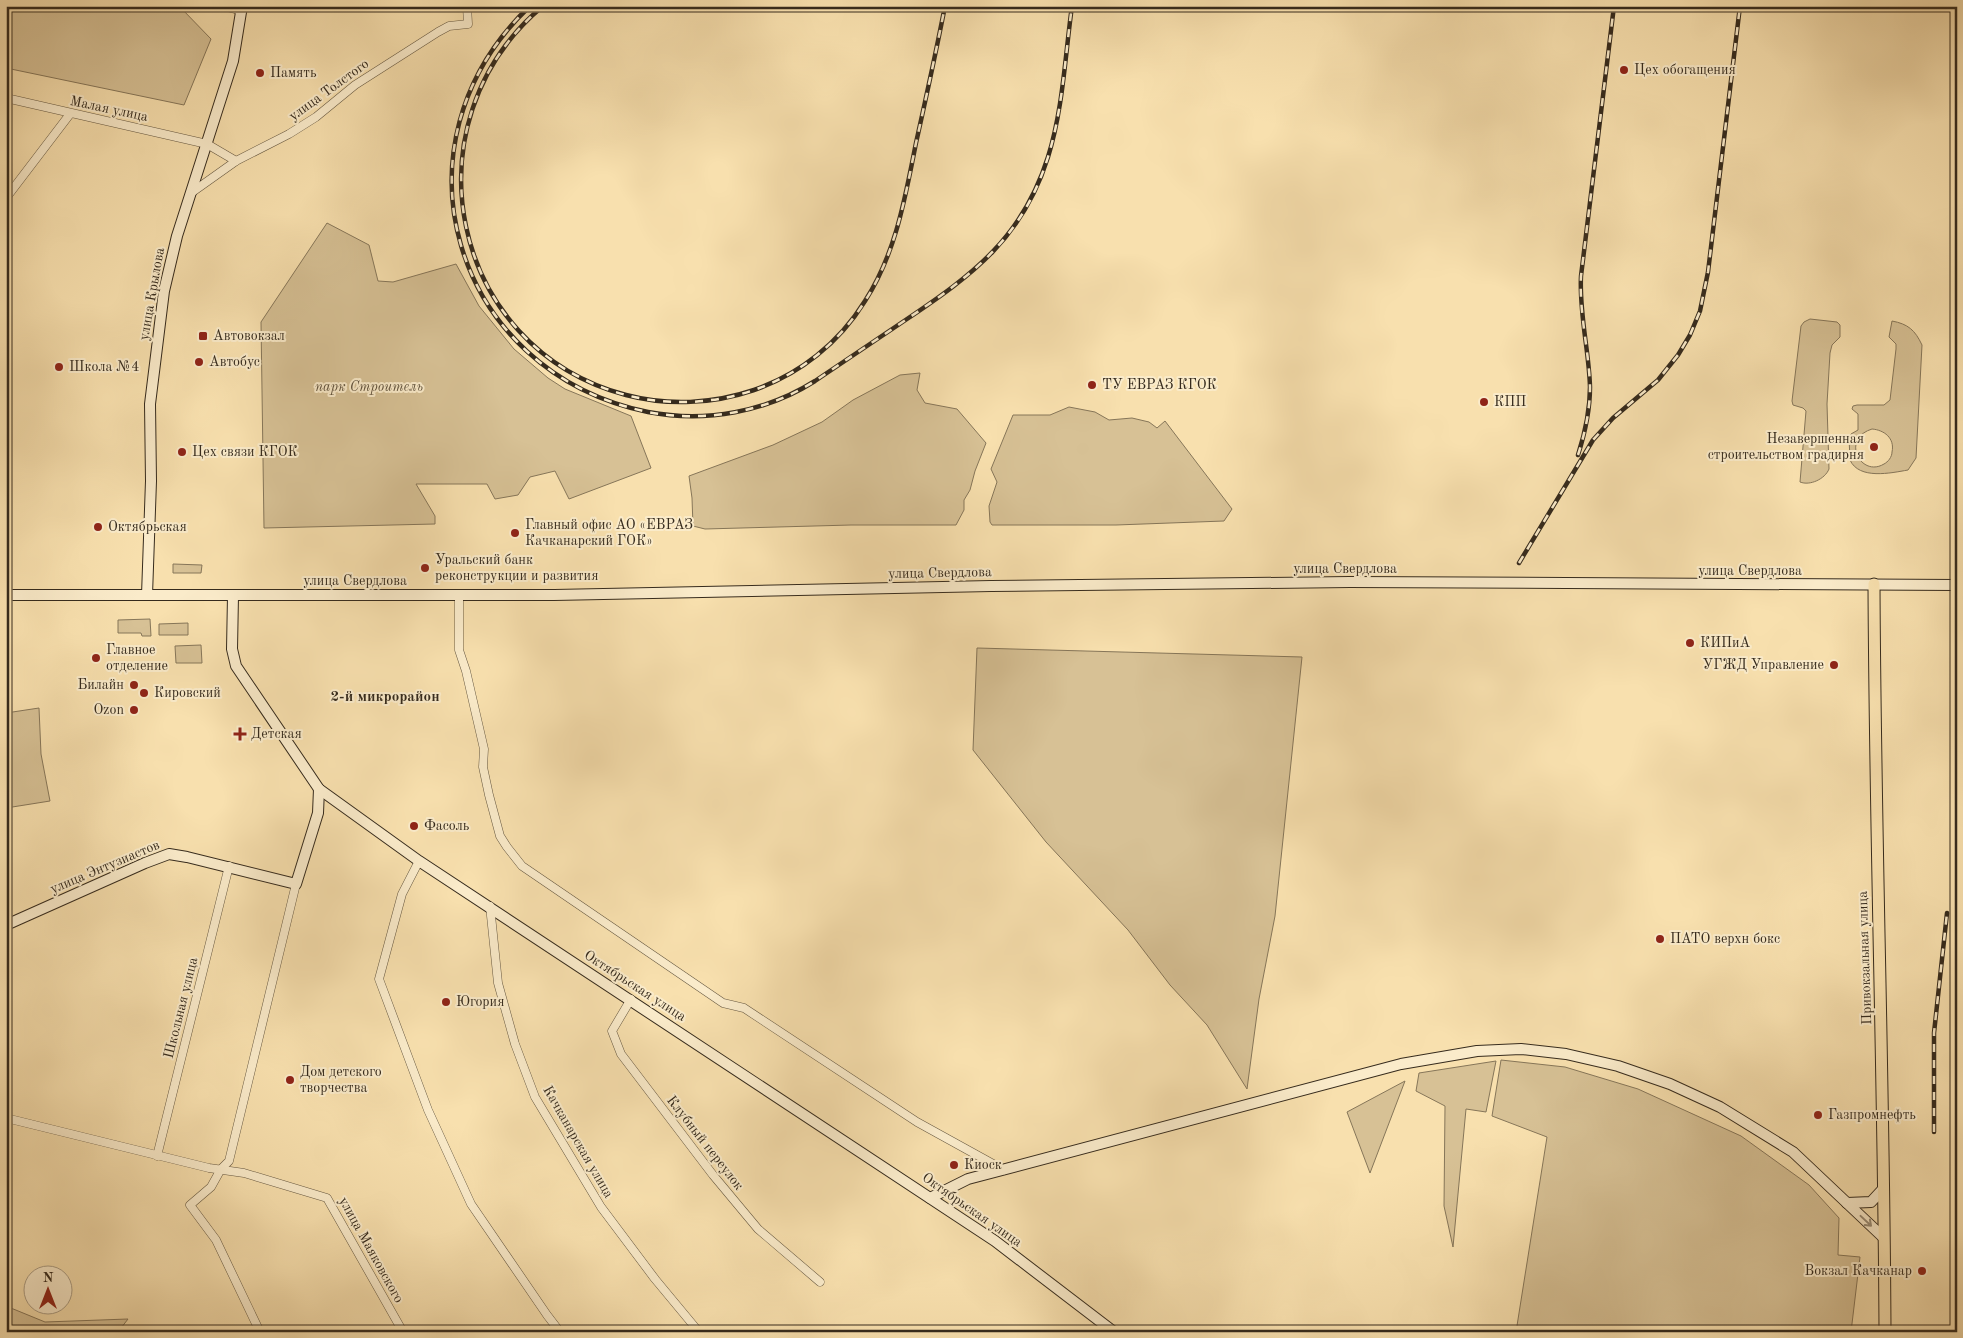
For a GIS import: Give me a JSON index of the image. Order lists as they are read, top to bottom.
{
  "streets": {
    "main road": ["Привокзальная улица"],
    "street": [
      "улица Толстого",
      "Малая улица",
      "улица Крылова",
      "улица Свердлова",
      "улица Энтузиастов",
      "Октябрьская улица",
      "Школьная улица",
      "Качканарская улица",
      "Клубный переулок",
      "улица Маяковского"
    ]
  },
  "crossings": [
    ["улица Толстого", "Малая улица"],
    ["улица Толстого", "улица Крылова"],
    ["Малая улица", "улица Крылова"],
    ["улица Крылова", "улица Свердлова"],
    ["улица Свердлова", "Привокзальная улица"],
    ["улица Свердлова", "Октябрьская улица"],
    ["улица Энтузиастов", "Школьная улица"],
    ["Октябрьская улица", "Качканарская улица"],
    ["Октябрьская улица", "Клубный переулок"],
    ["Школьная улица", "улица Маяковского"]
  ],
  "districts": ["2-й микрорайон"],
  "parks": ["парк Строитель"],
  "places": {
    "other": [
      "Цех обогащения",
      "Память",
      "Автобус",
      "Школа №4",
      "ТУ ЕВРАЗ КГОК",
      "КПП",
      "Незавершенная строительством градирня",
      "Цех связи КГОК",
      "Октябрьская",
      "Главный офис АО «ЕВРАЗ Качканарский ГОК»",
      "Уральский банк реконструкции и развития",
      "КИПиА",
      "Главное отделение",
      "УГЖД Управление",
      "Билайн",
      "Кировский",
      "Ozon",
      "Фасоль",
      "ПАТО верхн бокс",
      "Югория",
      "Дом детского творчества",
      "Газпромнефть",
      "Киоск",
      "Вокзал Качканар"
    ],
    "transit": ["Автовокзал"],
    "health": ["Детская"]
  },
  "north": "top"
}
